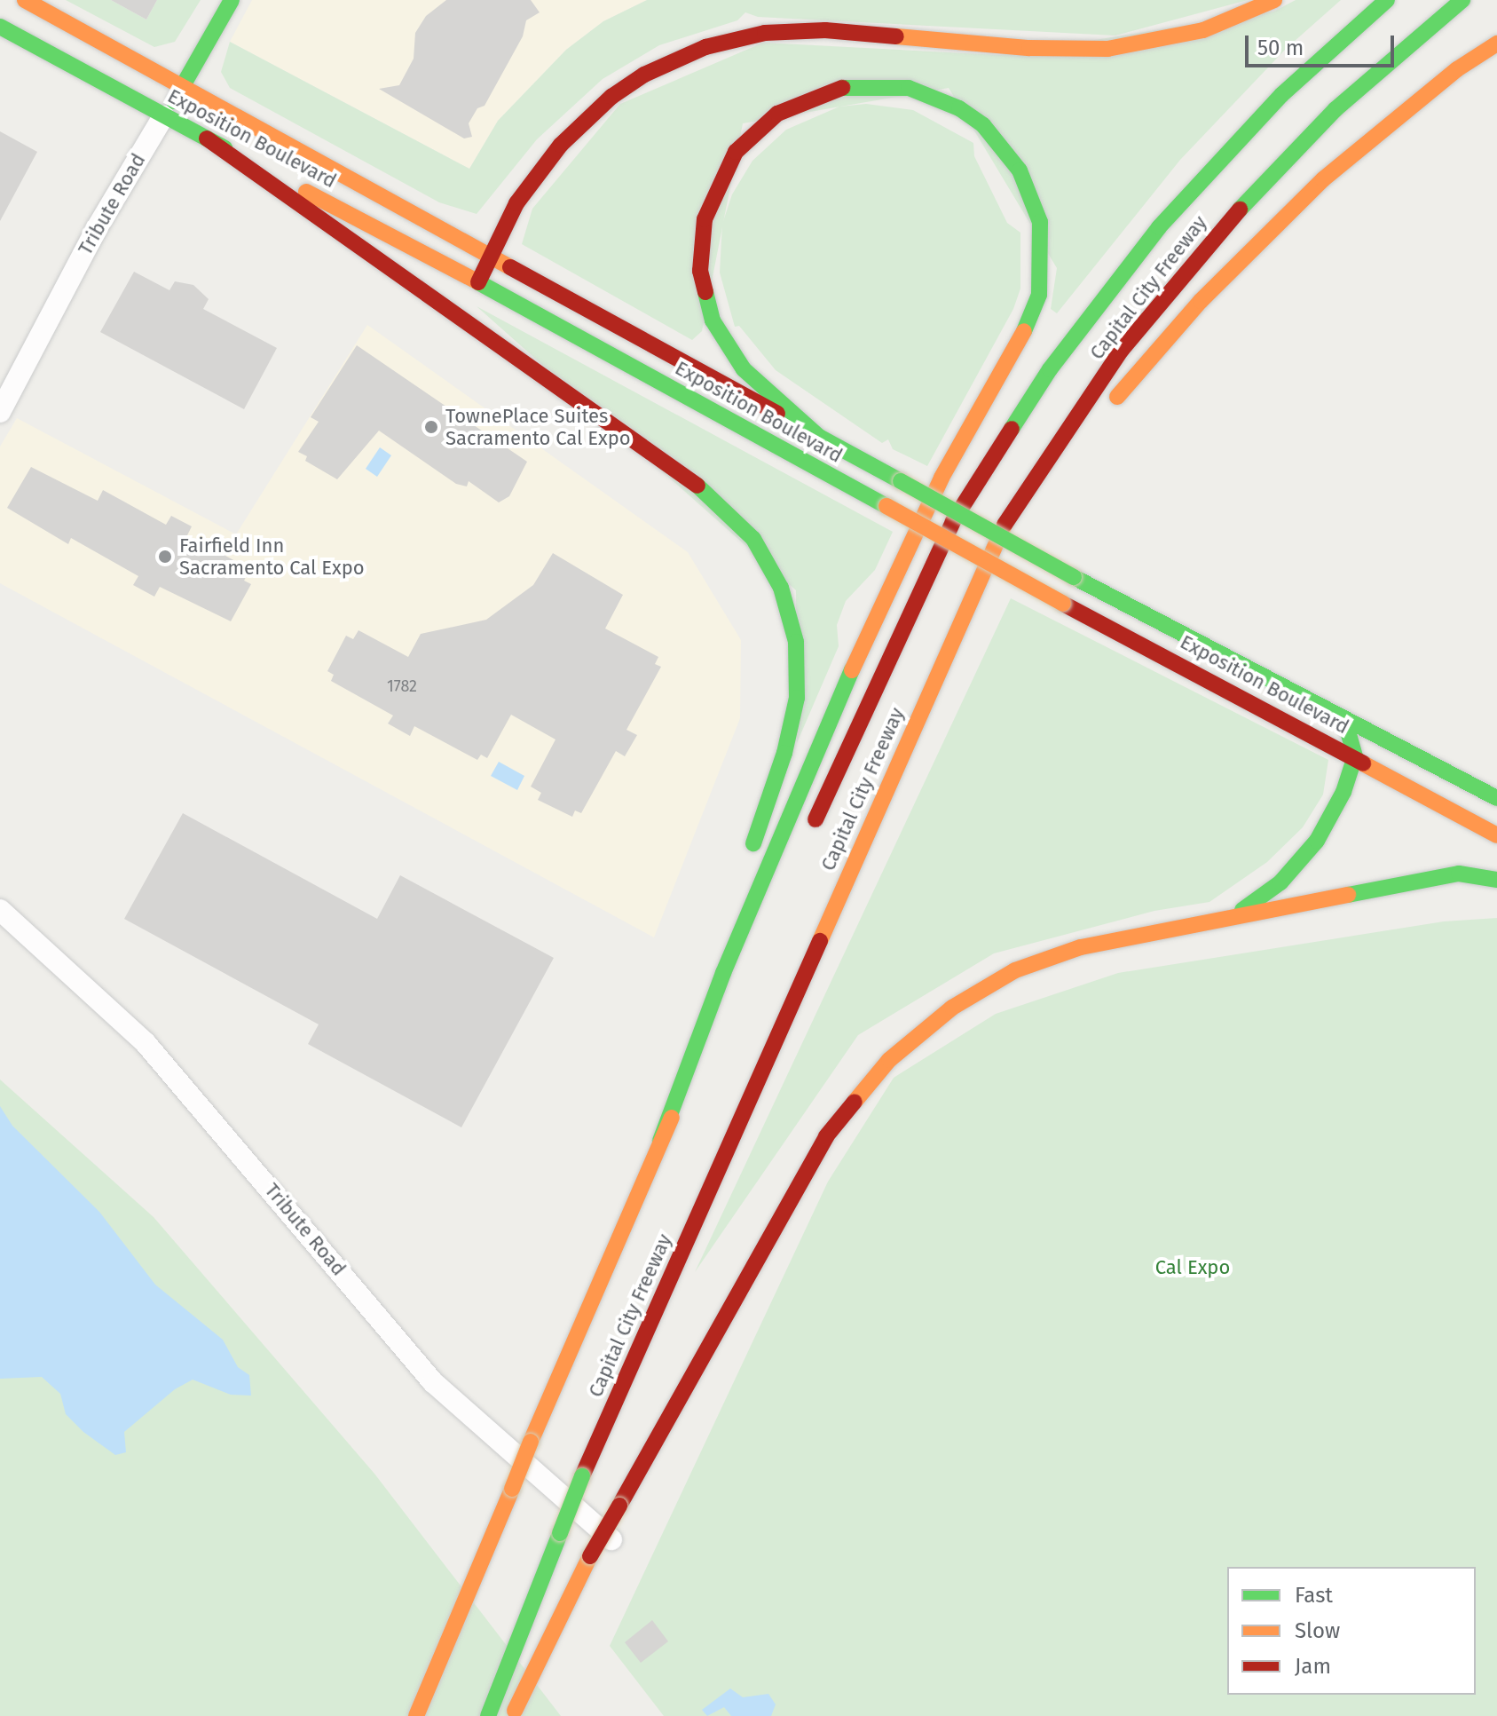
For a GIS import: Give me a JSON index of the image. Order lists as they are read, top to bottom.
{
  "streets": {
    "main road": ["Exposition Boulevard", "Tribute Road", "Capital City Freeway"]
  },
  "crossings": [
    ["Exposition Boulevard", "Tribute Road"]
  ],
  "parks": ["Cal Expo"],
  "places": ["TownePlace Suites Sacramento Cal Expo", "Fairfield Inn Sacramento Cal Expo"],
  "house_numbers": ["1782"],
  "legend": ["Fast", "Slow", "Jam"],
  "scale_bar": "50 m"
}
